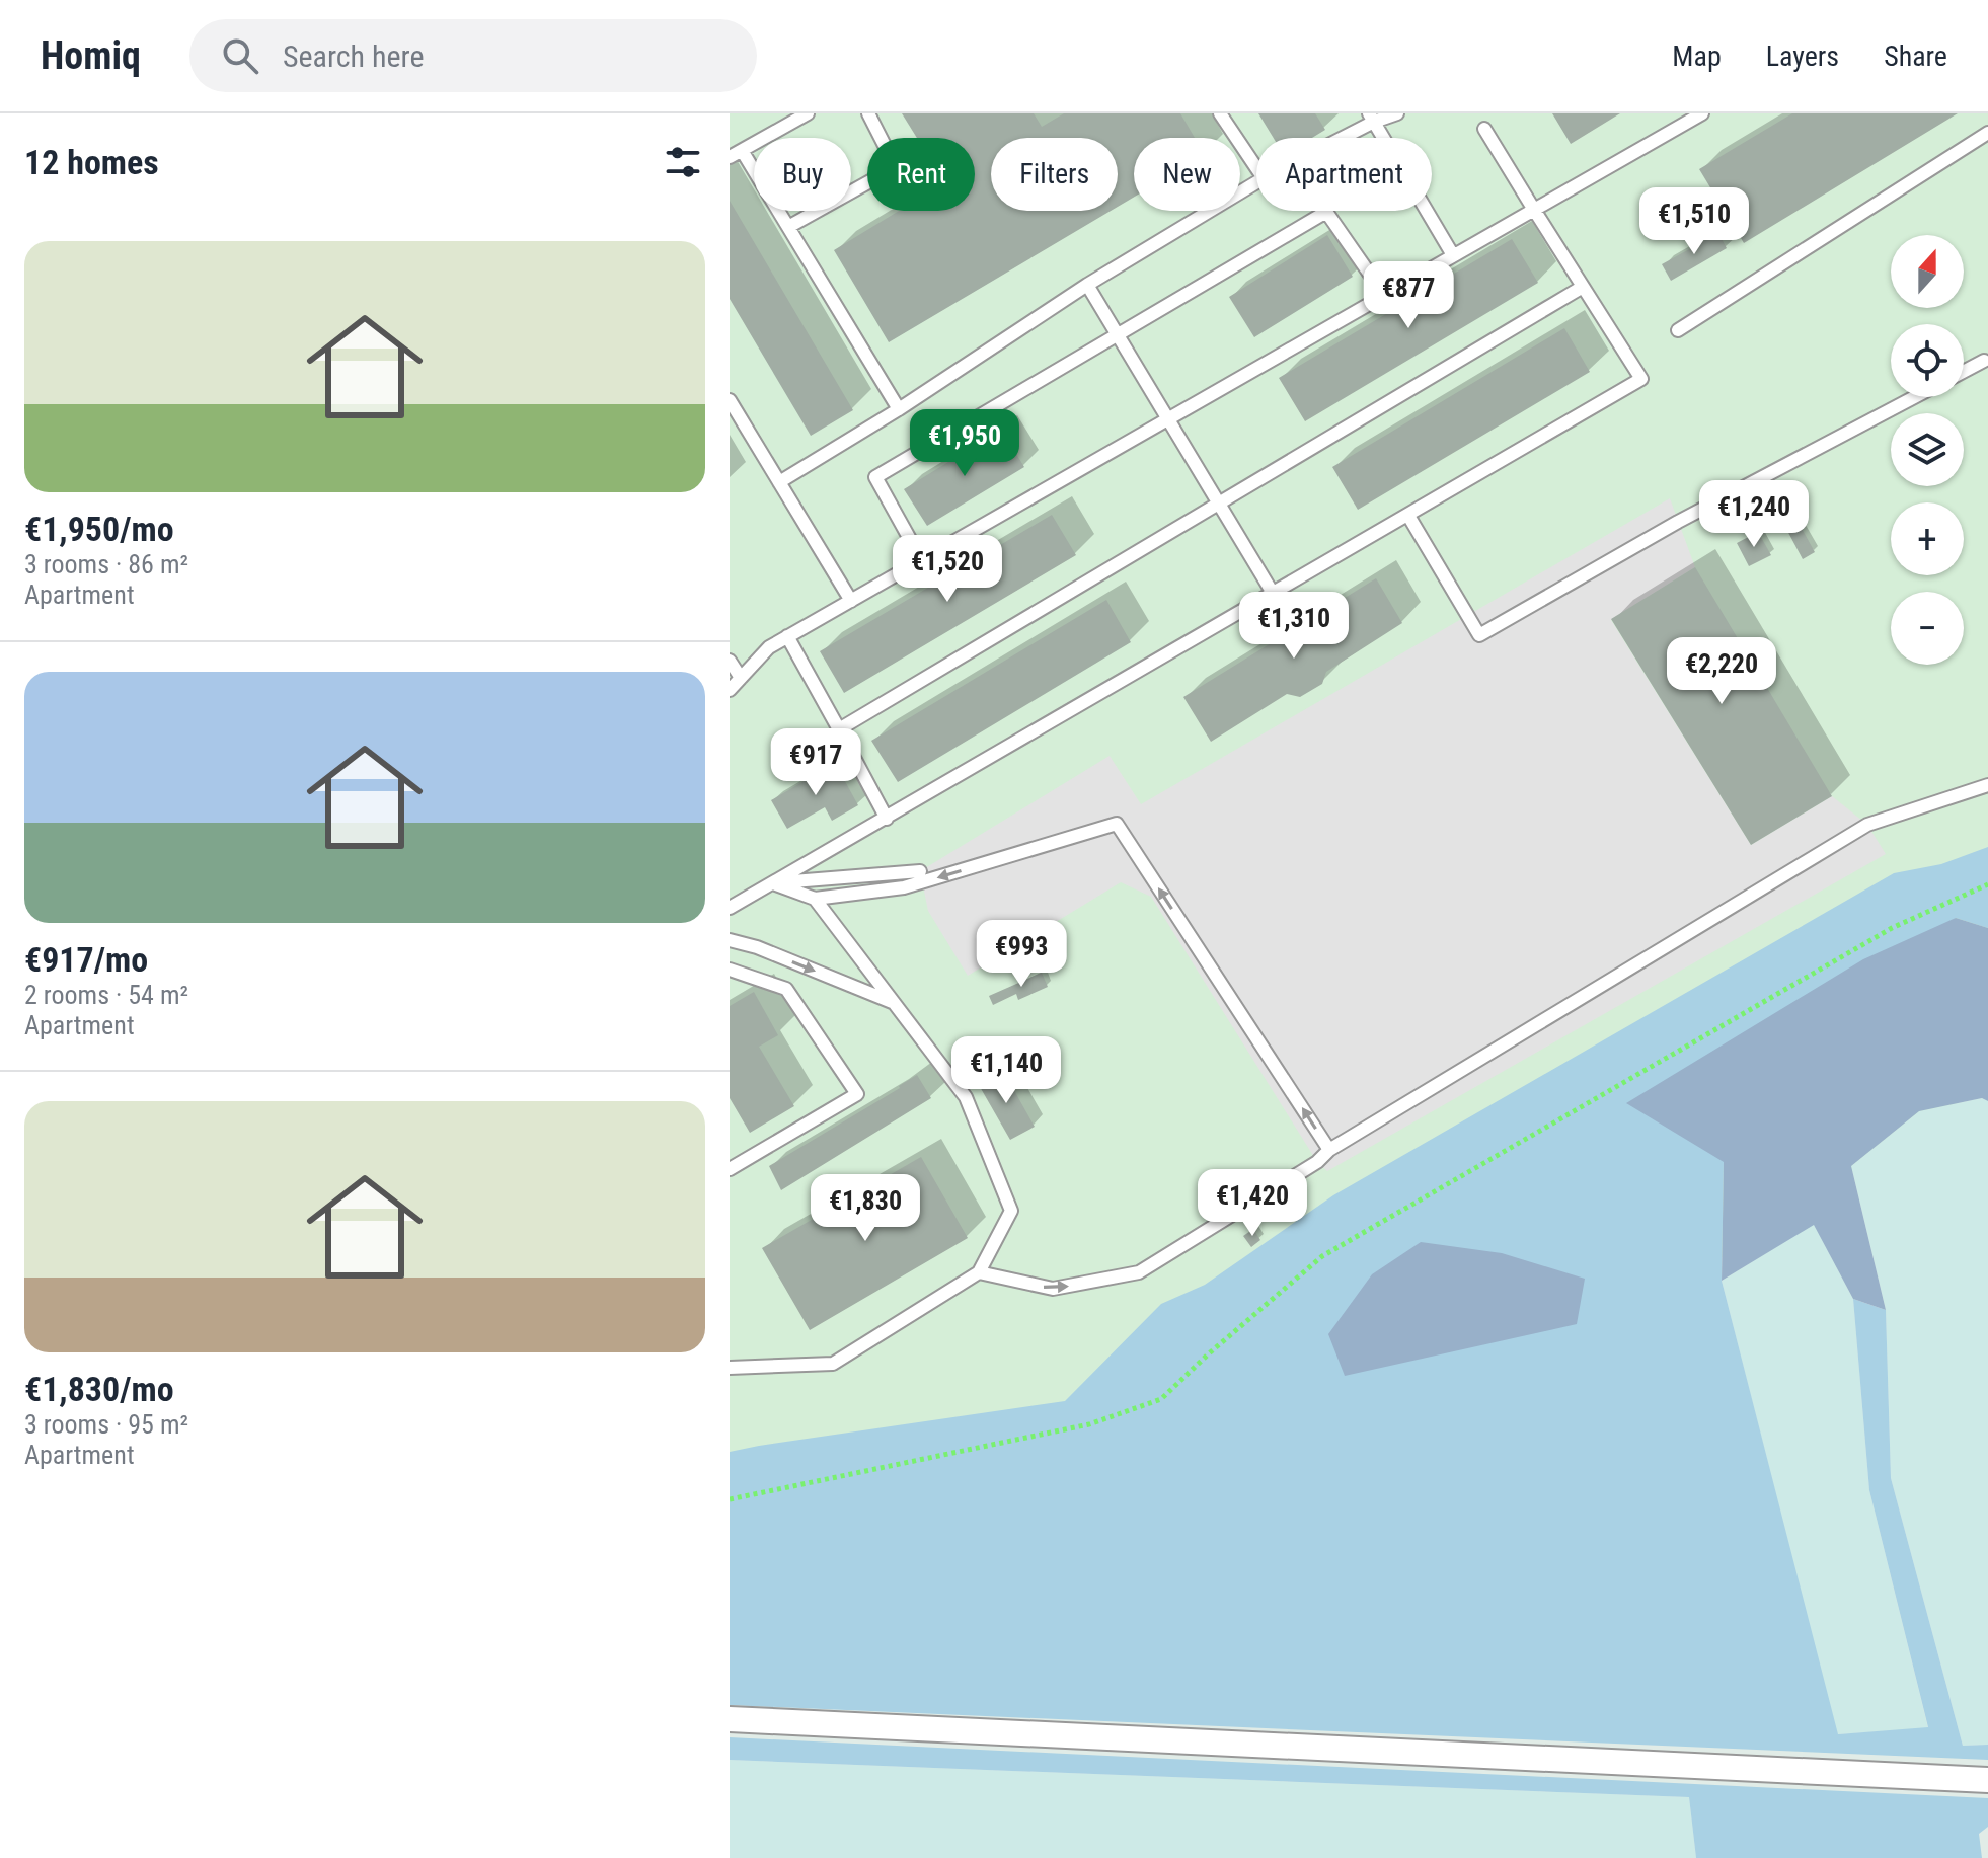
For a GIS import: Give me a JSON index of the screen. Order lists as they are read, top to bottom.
{
  "north": "top",
  "page": {
    "header": "Homiq",
    "search": "Search here",
    "nav": ["Map", "Layers", "Share"],
    "heading": "12 homes",
    "chip": [
      "Buy",
      "Rent",
      "Filters",
      "New",
      "Apartment"
    ],
    "price": [
      "€1,510",
      "€877",
      "€1,950",
      "€1,240",
      "€1,520",
      "€1,310",
      "€2,220",
      "€917",
      "€993",
      "€1,140",
      "€1,420",
      "€1,830"
    ],
    "list": [
      {
        "name": "€1,950/mo",
        "note": "3 rooms · 86 m² · Apartment"
      },
      {
        "name": "€917/mo",
        "note": "2 rooms · 54 m² · Apartment"
      },
      {
        "name": "€1,830/mo",
        "note": "3 rooms · 95 m² · Apartment"
      }
    ],
    "map_buttons": ["+", "−"]
  }
}
